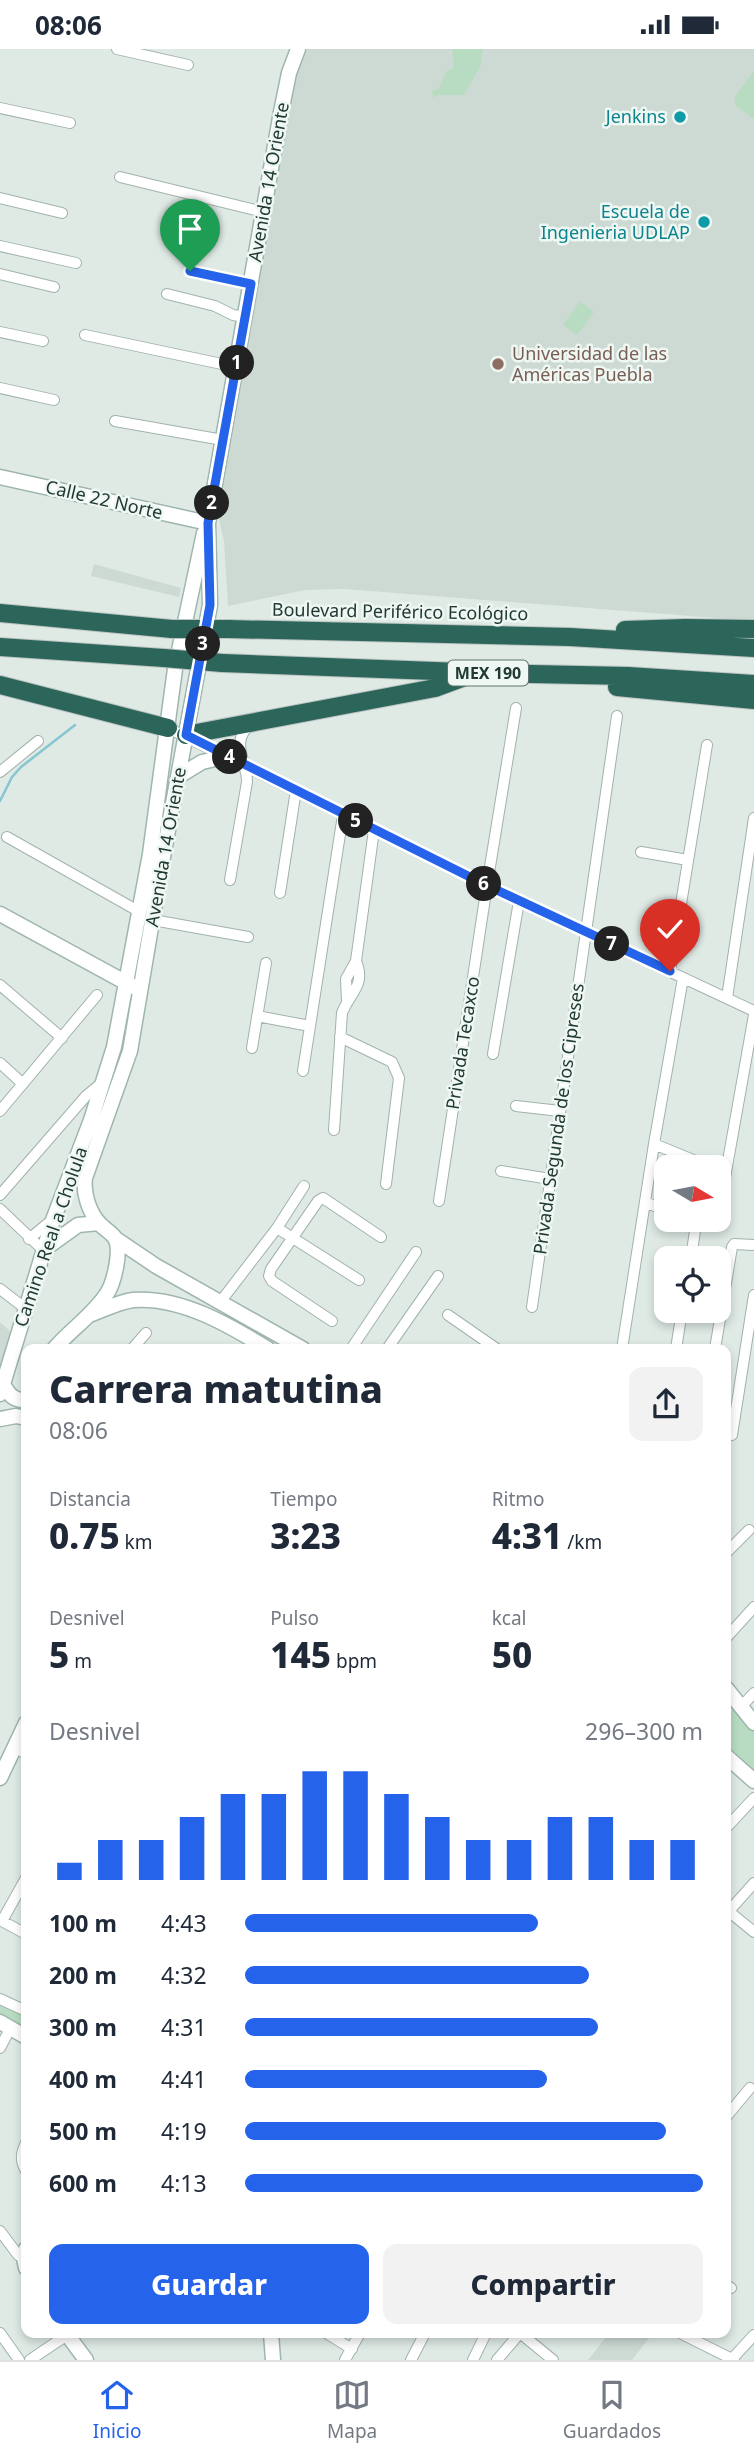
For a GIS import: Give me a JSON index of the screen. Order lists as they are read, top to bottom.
{
  "streets": {
    "highway": ["Boulevard Periférico Ecológico", "MEX 190"],
    "main road": ["Avenida 14 Oriente", "Calle 22 Norte", "Camino Real a Cholula"],
    "street": ["Privada Tecaxco", "Privada Segunda de los Cipreses"]
  },
  "crossings": [
    ["Avenida 14 Oriente", "Calle 22 Norte"],
    ["Avenida 14 Oriente", "Camino Real a Cholula"]
  ],
  "places": ["Jenkins", "Escuela de Ingenieria UDLAP", "Universidad de las Américas Puebla"],
  "north": "right",
  "page": {
    "status": "08:06",
    "pins": [
      "1",
      "2",
      "3",
      "4",
      "5",
      "6",
      "7"
    ],
    "heading": ["Carrera matutina", "08:06"],
    "stats": [
      ["Distancia", "0.75 km"],
      ["Tiempo", "3:23"],
      ["Ritmo", "4:31 /km"],
      ["Desnivel", "5 m"],
      ["Pulso", "145 bpm"],
      ["kcal", "50"]
    ],
    "chart": ["Desnivel", "296–300 m"],
    "list": [
      {
        "name": "100 m",
        "note": "4:43"
      },
      {
        "name": "200 m",
        "note": "4:32"
      },
      {
        "name": "300 m",
        "note": "4:31"
      },
      {
        "name": "400 m",
        "note": "4:41"
      },
      {
        "name": "500 m",
        "note": "4:19"
      },
      {
        "name": "600 m",
        "note": "4:13"
      }
    ],
    "buttons": ["Guardar", "Compartir"],
    "tabs": ["Inicio", "Mapa", "Guardados"]
  }
}
